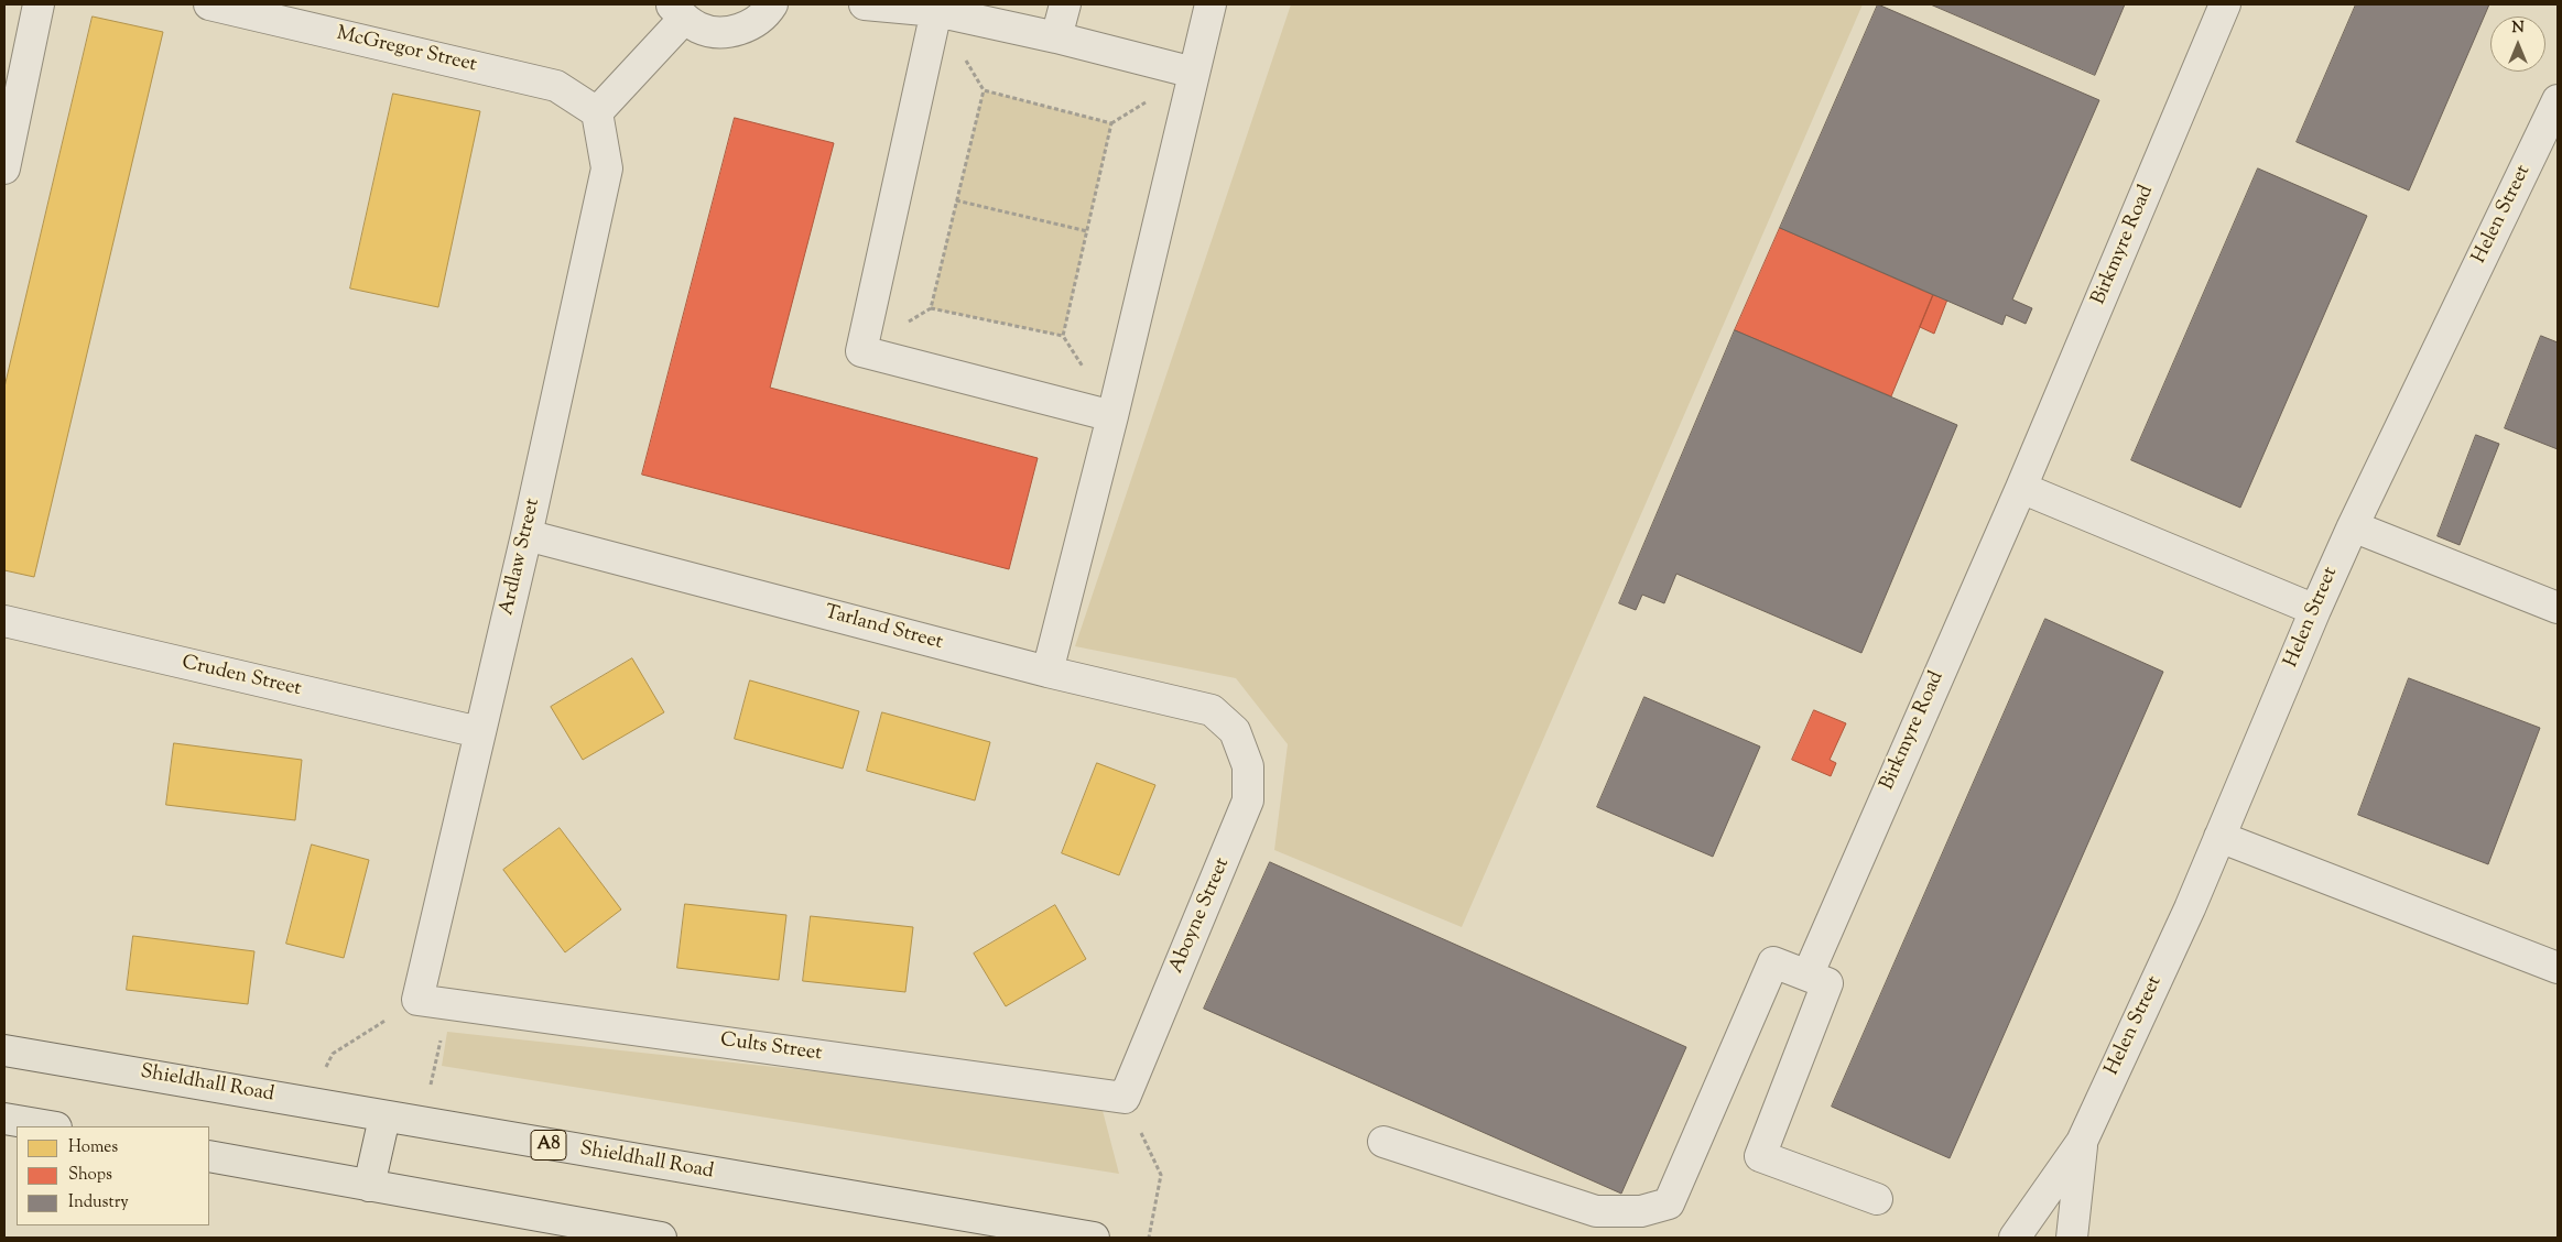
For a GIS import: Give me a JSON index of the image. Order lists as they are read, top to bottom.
{
  "streets": {
    "main road": ["Shieldhall Road", "A8"],
    "street": [
      "McGregor Street",
      "Helen Street",
      "Birkmyre Road",
      "Ardlaw Street",
      "Tarland Street",
      "Cruden Street",
      "Aboyne Street",
      "Cults Street"
    ]
  },
  "crossings": [
    ["McGregor Street", "Ardlaw Street"],
    ["Ardlaw Street", "Tarland Street"],
    ["Ardlaw Street", "Cruden Street"],
    ["Ardlaw Street", "Cults Street"],
    ["Tarland Street", "Aboyne Street"],
    ["Aboyne Street", "Cults Street"]
  ],
  "legend": ["Homes", "Shops", "Industry"],
  "north": "top"
}
